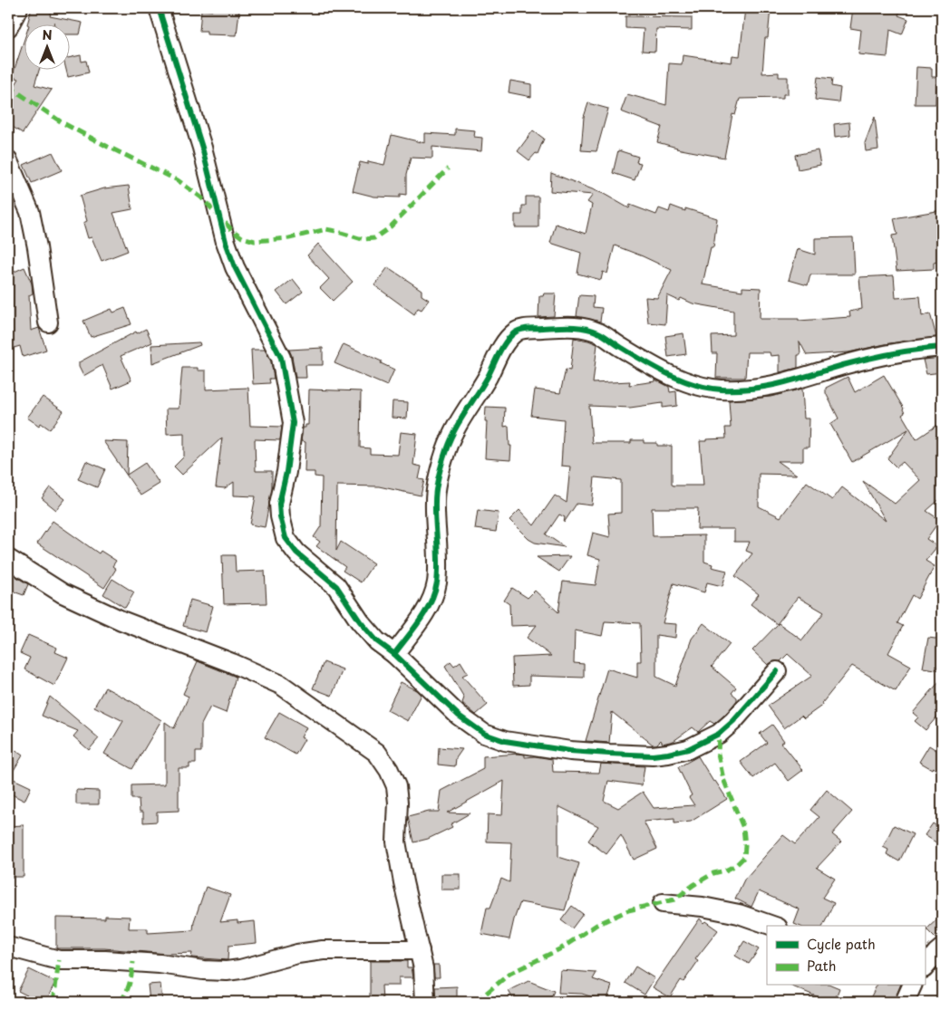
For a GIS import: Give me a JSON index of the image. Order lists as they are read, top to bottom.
{
  "legend": ["Cycle path", "Path"],
  "north": "top"
}
